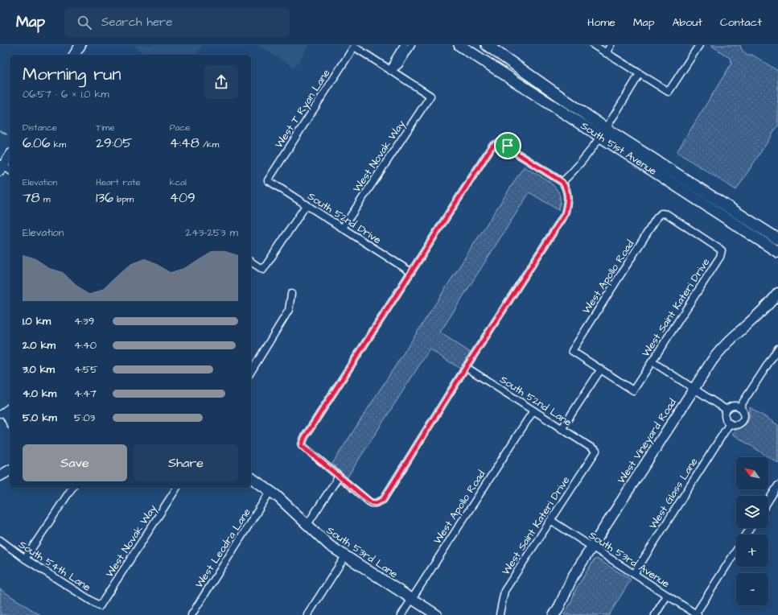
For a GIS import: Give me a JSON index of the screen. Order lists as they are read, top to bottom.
{
  "streets": {
    "main road": ["South 51st Avenue"],
    "street": [
      "West T Ryan Lane",
      "West Novak Way",
      "South 52nd Drive",
      "West Apollo Road",
      "West Saint Kateri Drive",
      "South 52nd Lane",
      "West Vineyard Road",
      "West Glass Lane",
      "West Leodra Lane",
      "South 53rd Lane",
      "South 53rd Avenue",
      "South 54th Lane"
    ]
  },
  "crossings": [
    ["West T Ryan Lane", "West Novak Way"],
    ["West T Ryan Lane", "South 52nd Drive"],
    ["West Novak Way", "South 52nd Drive"],
    ["West Novak Way", "South 54th Lane"],
    ["West Apollo Road", "West Saint Kateri Drive"],
    ["West Apollo Road", "South 52nd Lane"],
    ["West Apollo Road", "South 53rd Lane"],
    ["West Saint Kateri Drive", "South 52nd Lane"],
    ["West Saint Kateri Drive", "South 53rd Avenue"],
    ["West Vineyard Road", "South 53rd Avenue"],
    ["West Glass Lane", "South 53rd Avenue"],
    ["West Leodra Lane", "South 53rd Lane"]
  ],
  "north": "top left",
  "page": {
    "header": "Map",
    "search": "Search here",
    "nav": [
      "Home",
      "Map",
      "About",
      "Contact"
    ],
    "heading": ["Morning run", "06:57 · 6 × 1.0 km"],
    "stats": [
      ["Distance", "6.06 km"],
      ["Time", "29:05"],
      ["Pace", "4:48 /km"],
      ["Elevation", "78 m"],
      ["Heart rate", "136 bpm"],
      ["kcal", "409"]
    ],
    "chart": ["Elevation", "243–253 m"],
    "list": [
      {
        "name": "1.0 km",
        "note": "4:39"
      },
      {
        "name": "2.0 km",
        "note": "4:40"
      },
      {
        "name": "3.0 km",
        "note": "4:55"
      },
      {
        "name": "4.0 km",
        "note": "4:47"
      },
      {
        "name": "5.0 km",
        "note": "5:03"
      }
    ],
    "buttons": ["Save", "Share"],
    "map_buttons": ["+", "−"]
  }
}
